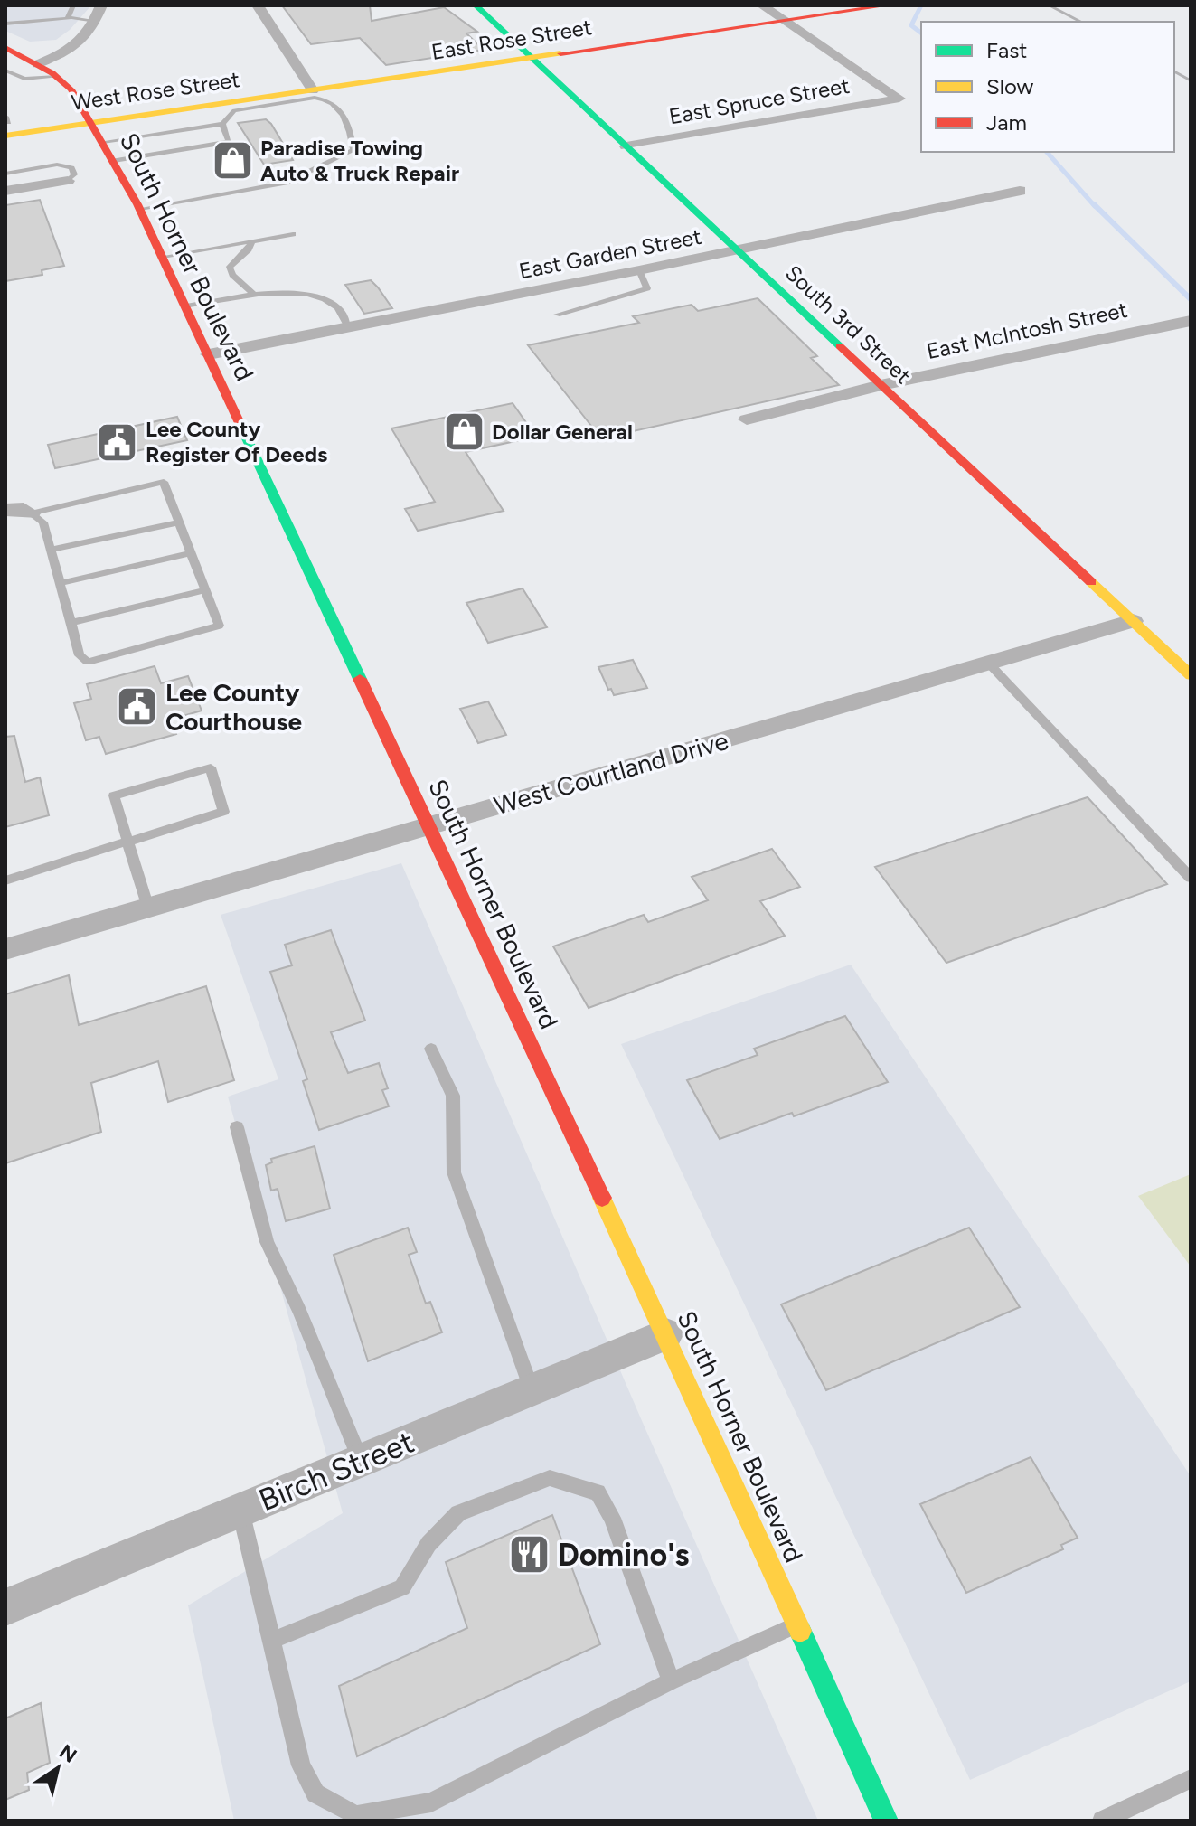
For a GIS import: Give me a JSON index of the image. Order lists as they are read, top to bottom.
{
  "streets": {
    "street": [
      "East Rose Street",
      "West Rose Street",
      "East Spruce Street",
      "East Garden Street",
      "South Horner Boulevard",
      "South 3rd Street",
      "East McIntosh Street",
      "West Courtland Drive",
      "Birch Street"
    ]
  },
  "crossings": [
    ["East Rose Street", "West Rose Street"],
    ["East Rose Street", "East Spruce Street"],
    ["East Rose Street", "South 3rd Street"],
    ["West Rose Street", "South Horner Boulevard"],
    ["East Spruce Street", "South 3rd Street"],
    ["East Garden Street", "South Horner Boulevard"],
    ["East Garden Street", "South 3rd Street"],
    ["South Horner Boulevard", "West Courtland Drive"],
    ["South Horner Boulevard", "Birch Street"],
    ["South 3rd Street", "East McIntosh Street"],
    ["South 3rd Street", "West Courtland Drive"]
  ],
  "places": {
    "shop": ["Paradise Towing Auto & Truck Repair", "Dollar General"],
    "public building": ["Lee County Register Of Deeds", "Lee County Courthouse"],
    "restaurant": ["Domino's"]
  },
  "legend": ["Fast", "Slow", "Jam"],
  "north": "top right"
}
